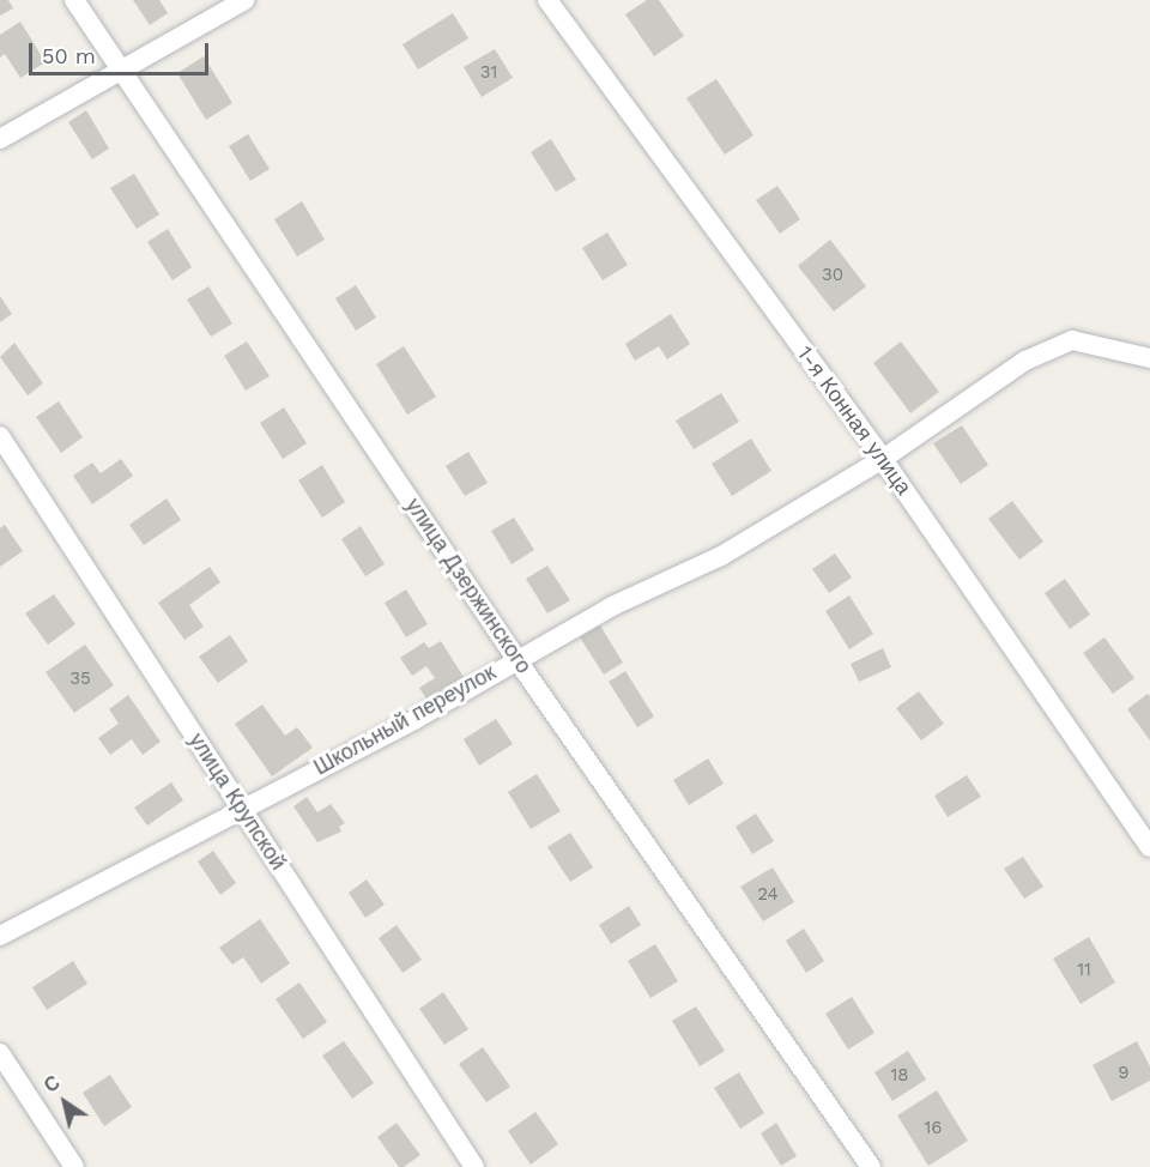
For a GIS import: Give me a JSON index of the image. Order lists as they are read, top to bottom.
{
  "streets": {
    "street": [
      "1-я Конная улица",
      "улица Дзержинского",
      "Школьный переулок",
      "улица Крупской"
    ]
  },
  "crossings": [
    ["1-я Конная улица", "Школьный переулок"],
    ["улица Дзержинского", "Школьный переулок"],
    ["Школьный переулок", "улица Крупской"]
  ],
  "house_numbers": [
    "31",
    "30",
    "35",
    "24",
    "11",
    "9",
    "18",
    "16"
  ],
  "scale_bar": "50 m",
  "north": "top left"
}
